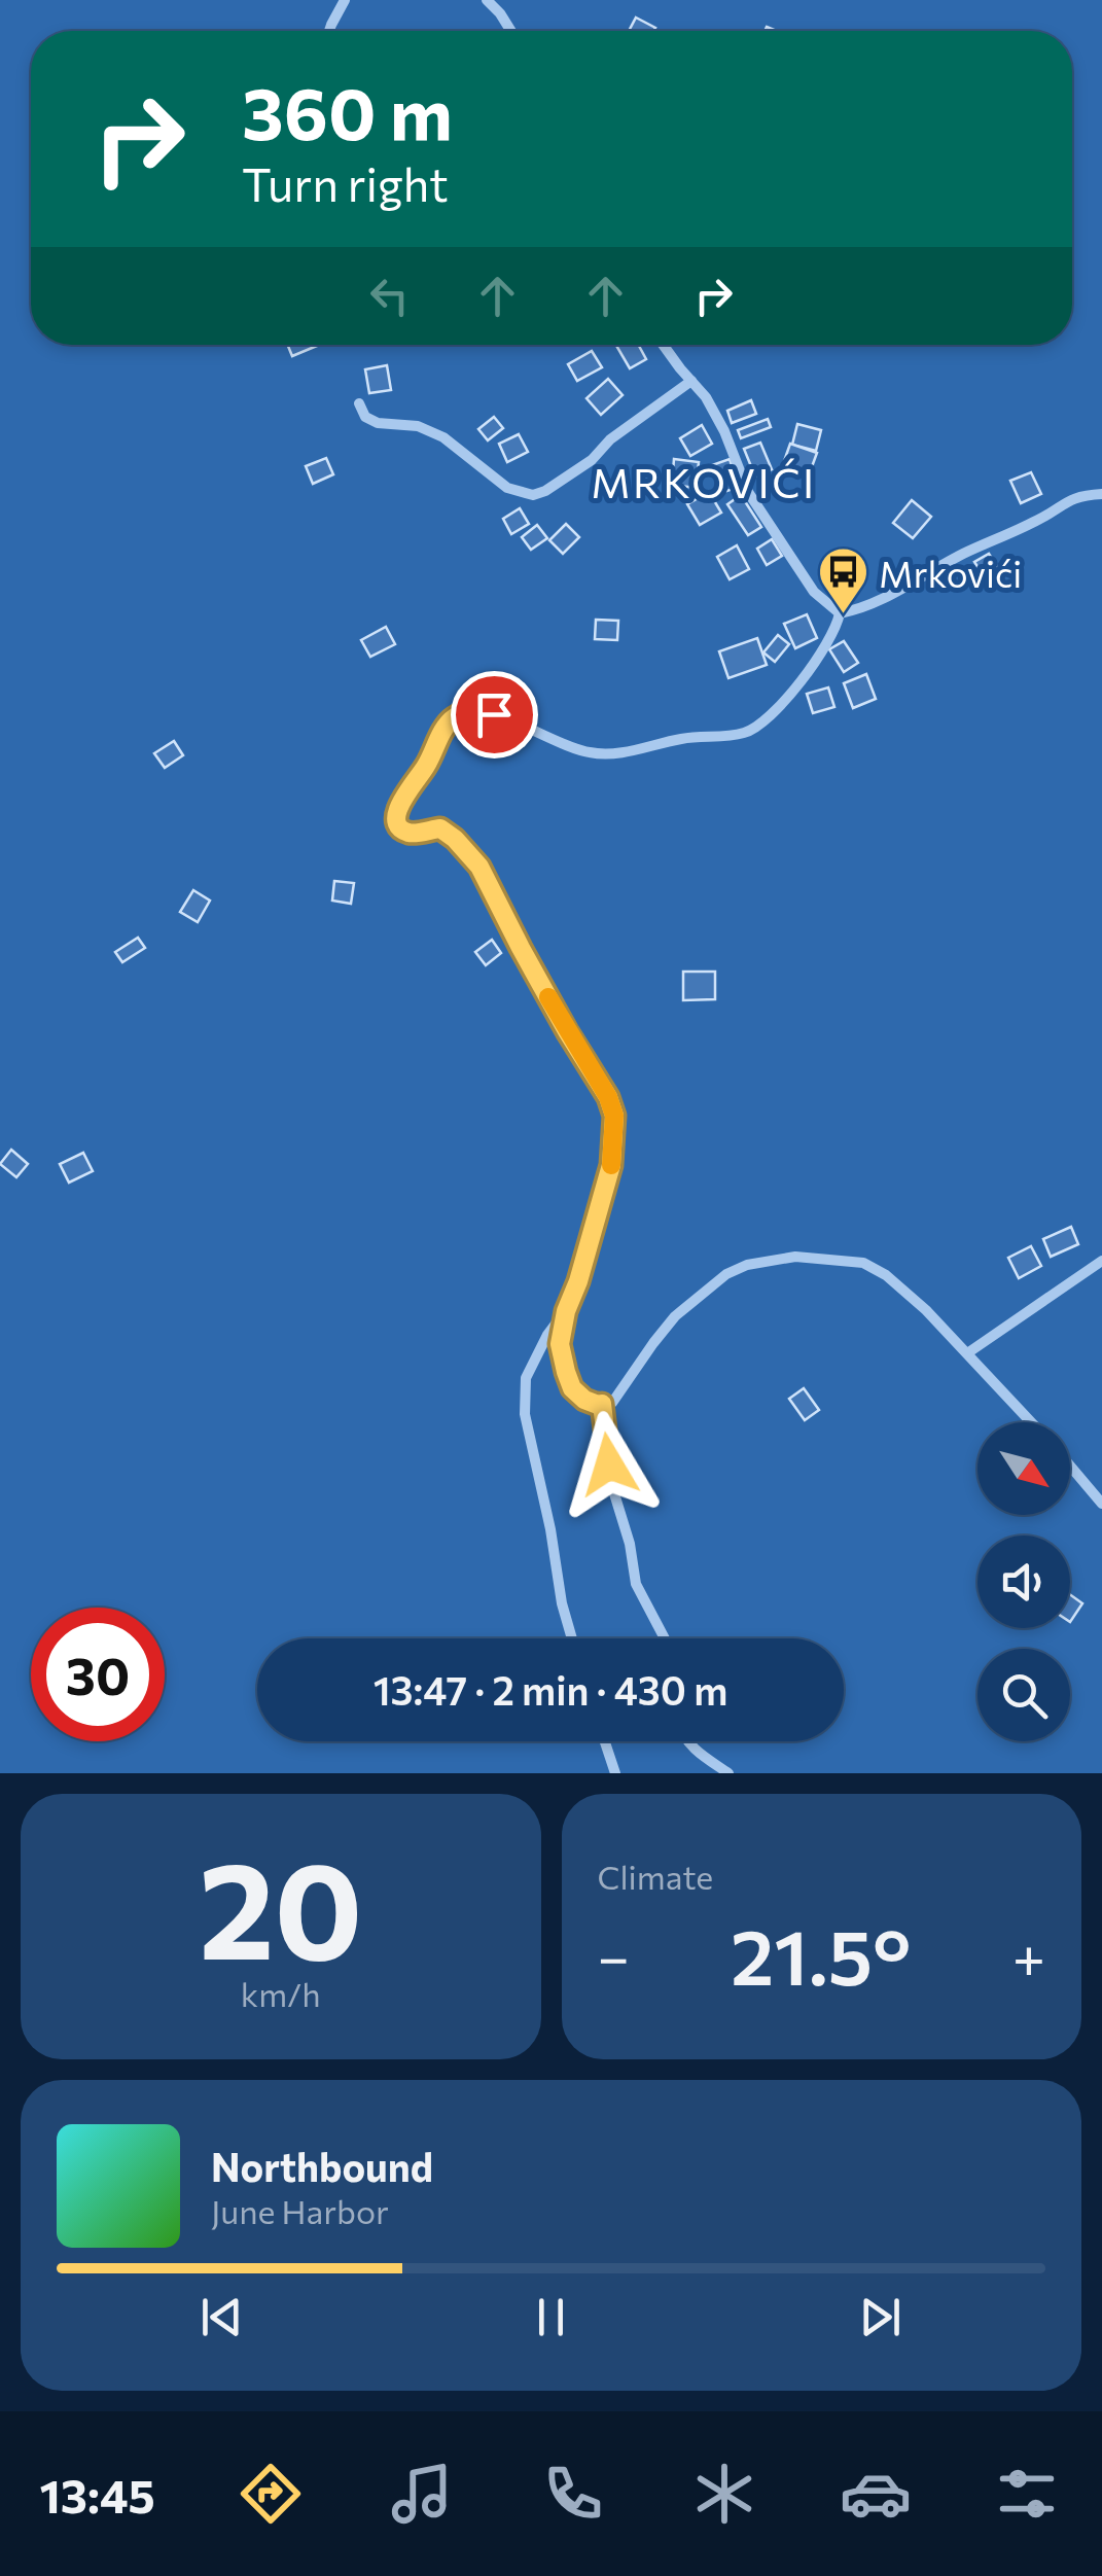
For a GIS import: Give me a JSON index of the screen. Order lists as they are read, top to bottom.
{
  "districts": ["MRKOVIĆI"],
  "places": {
    "bus stop": ["Mrkovići"]
  },
  "north": "bottom right",
  "page": {
    "turn": ["360 m", "Turn right"],
    "limit": "30",
    "trip": "13:47 · 2 min · 430 m",
    "tile": [
      ["20", "km/h"],
      "Climate"
    ],
    "heat": ["−", "21.5°", "+"],
    "song": ["Northbound", "June Harbor"],
    "tabs": "13:45"
  }
}
